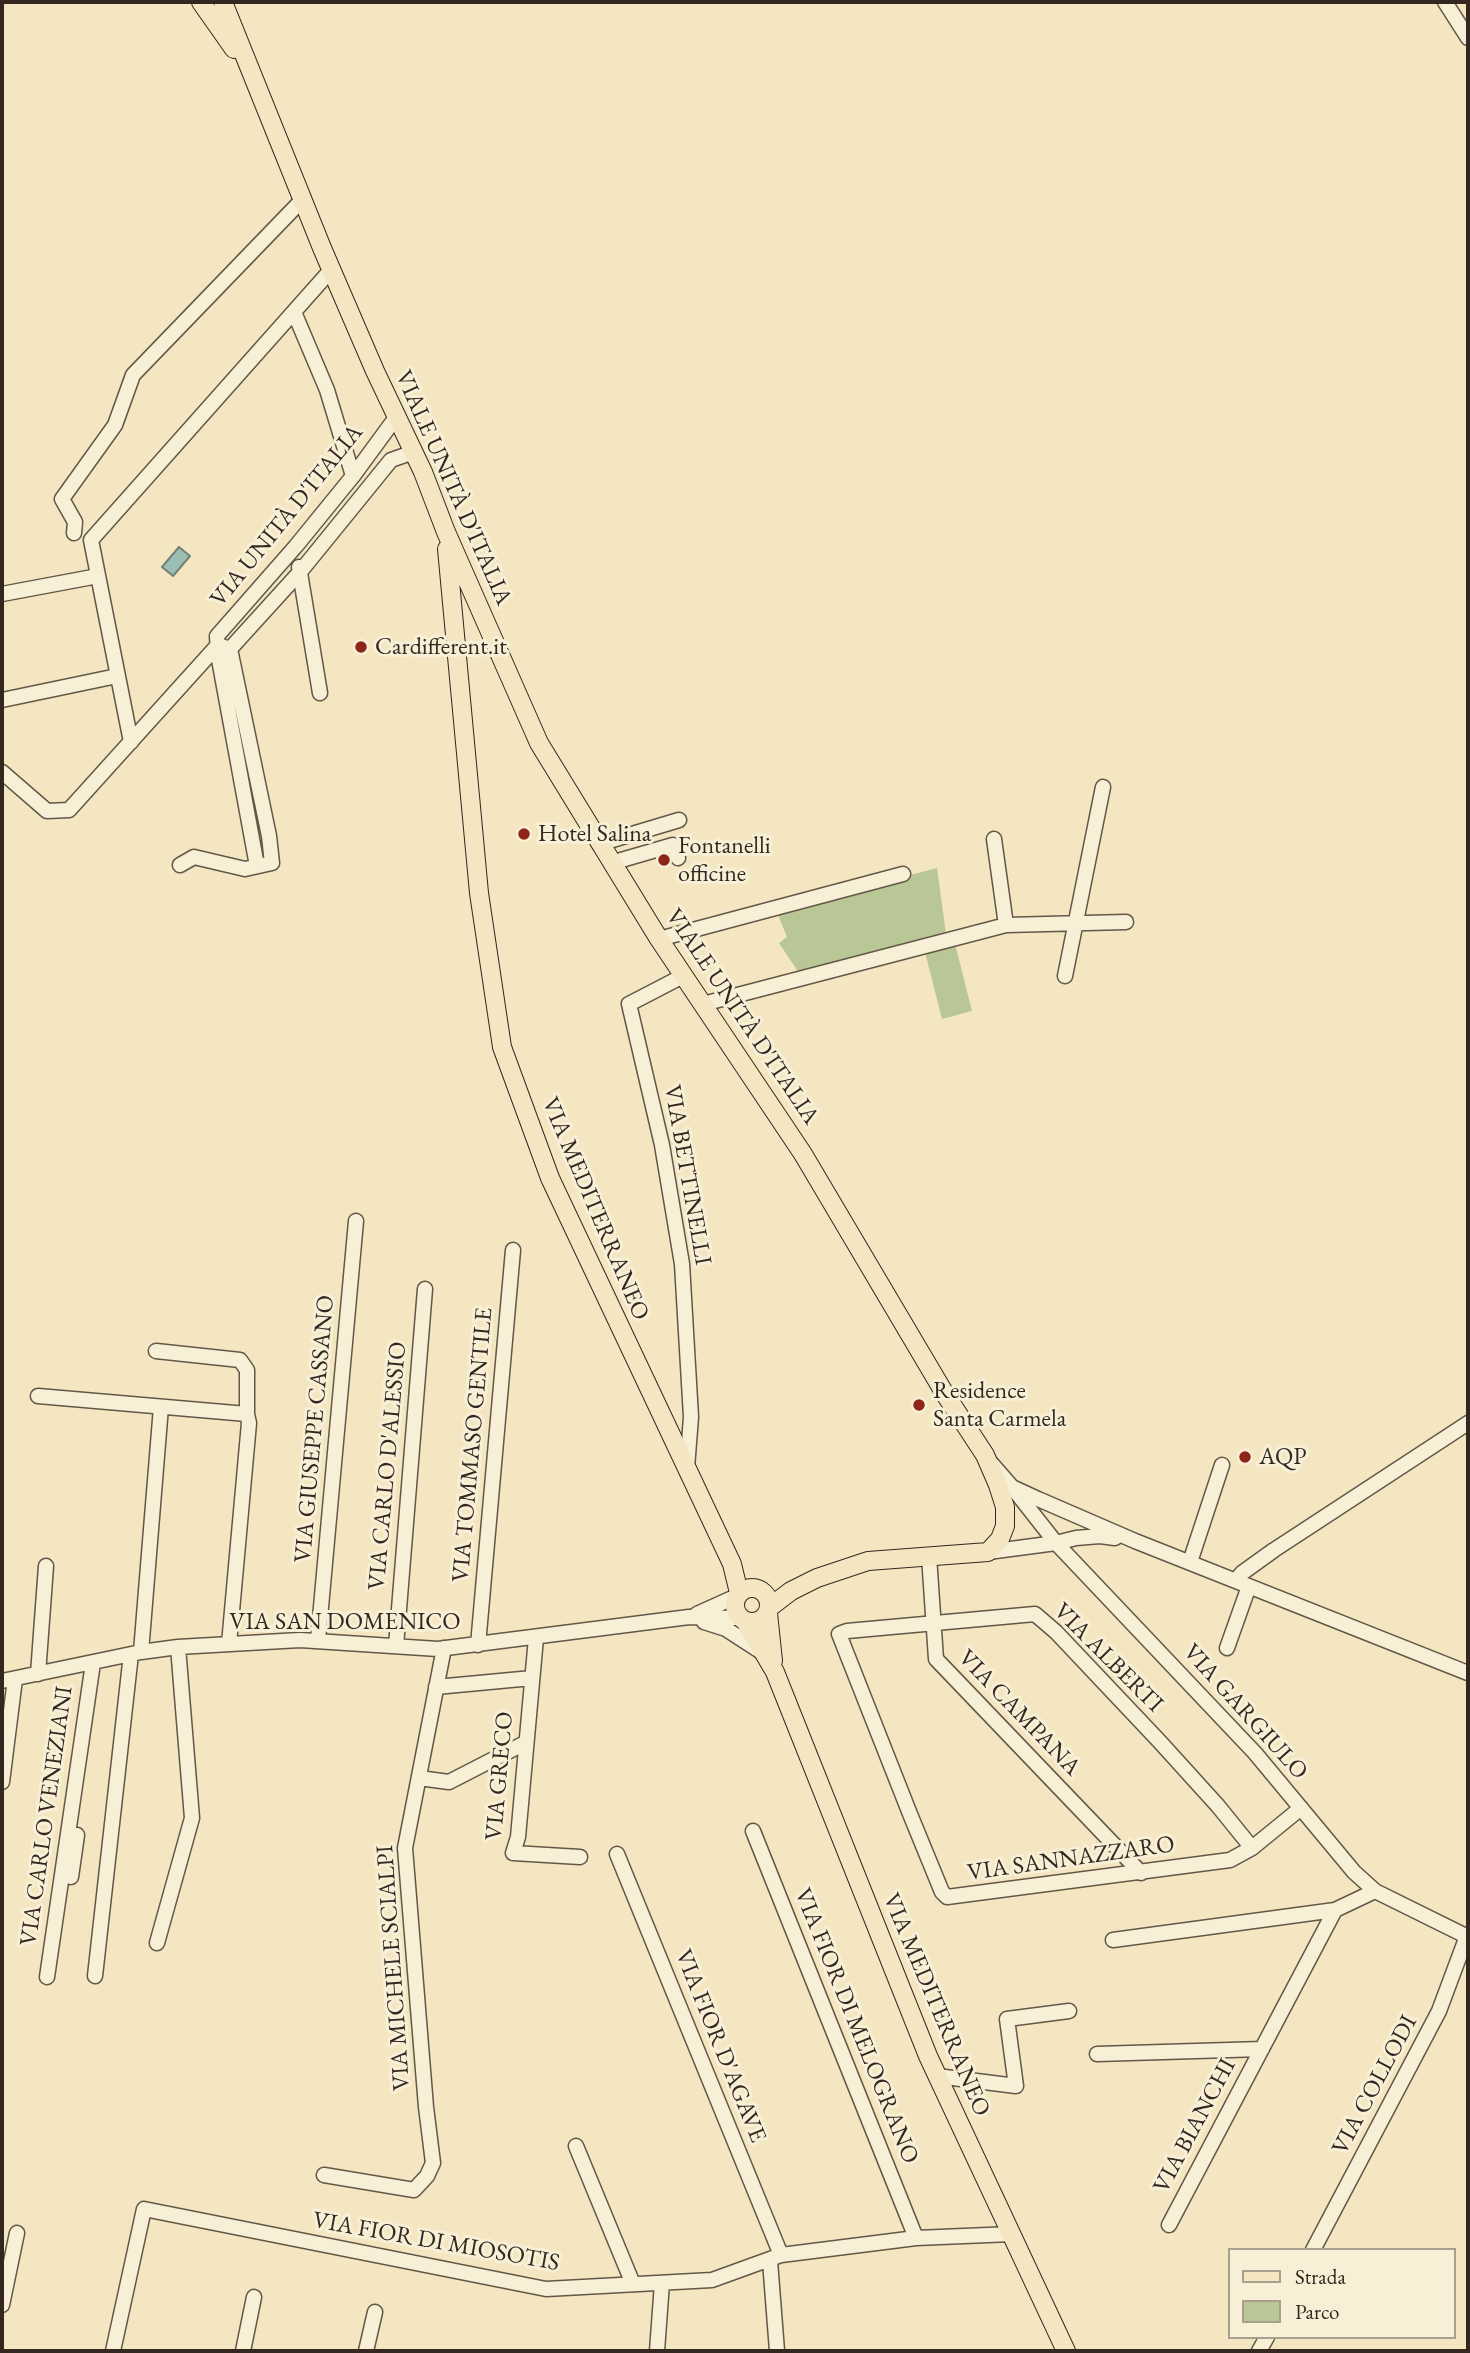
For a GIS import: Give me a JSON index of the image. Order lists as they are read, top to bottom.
{
  "streets": {
    "main road": ["VIALE UNITÀ D'ITALIA", "VIA MEDITERRANEO"],
    "street": [
      "VIA UNITÀ D'ITALIA",
      "VIA BETTINELLI",
      "VIA GIUSEPPE CASSANO",
      "VIA TOMMASO GENTILE",
      "VIA CARLO D'ALESSIO",
      "VIA SAN DOMENICO",
      "VIA ALBERTI",
      "VIA GARGIULO",
      "VIA CAMPANA",
      "VIA GRECO",
      "VIA CARLO VENEZIANI",
      "VIA SANNAZZARO",
      "VIA MICHELE SCIALPI",
      "VIA FIOR DI MELOGRANO",
      "VIA FIOR D'AGAVE",
      "VIA COLLODI",
      "VIA BIANCHI",
      "VIA FIOR DI MIOSOTIS"
    ]
  },
  "crossings": [
    ["VIALE UNITÀ D'ITALIA", "VIA UNITÀ D'ITALIA"],
    ["VIALE UNITÀ D'ITALIA", "VIA BETTINELLI"],
    ["VIALE UNITÀ D'ITALIA", "VIA MEDITERRANEO"],
    ["VIALE UNITÀ D'ITALIA", "VIA GARGIULO"],
    ["VIA BETTINELLI", "VIA MEDITERRANEO"],
    ["VIA MEDITERRANEO", "VIA SAN DOMENICO"],
    ["VIA MEDITERRANEO", "VIA FIOR DI MIOSOTIS"],
    ["VIA GIUSEPPE CASSANO", "VIA SAN DOMENICO"],
    ["VIA TOMMASO GENTILE", "VIA SAN DOMENICO"],
    ["VIA CARLO D'ALESSIO", "VIA SAN DOMENICO"],
    ["VIA SAN DOMENICO", "VIA GRECO"],
    ["VIA SAN DOMENICO", "VIA CARLO VENEZIANI"],
    ["VIA SAN DOMENICO", "VIA MICHELE SCIALPI"],
    ["VIA ALBERTI", "VIA CAMPANA"],
    ["VIA ALBERTI", "VIA SANNAZZARO"],
    ["VIA GARGIULO", "VIA SANNAZZARO"],
    ["VIA GARGIULO", "VIA COLLODI"],
    ["VIA CAMPANA", "VIA SANNAZZARO"],
    ["VIA FIOR DI MELOGRANO", "VIA FIOR DI MIOSOTIS"],
    ["VIA FIOR D'AGAVE", "VIA FIOR DI MIOSOTIS"]
  ],
  "places": [
    "Cardifferent.it",
    "Hotel Salina",
    "Fontanelli officine",
    "Residence Santa Carmela",
    "AQP"
  ],
  "legend": ["Strada", "Parco"]
}
